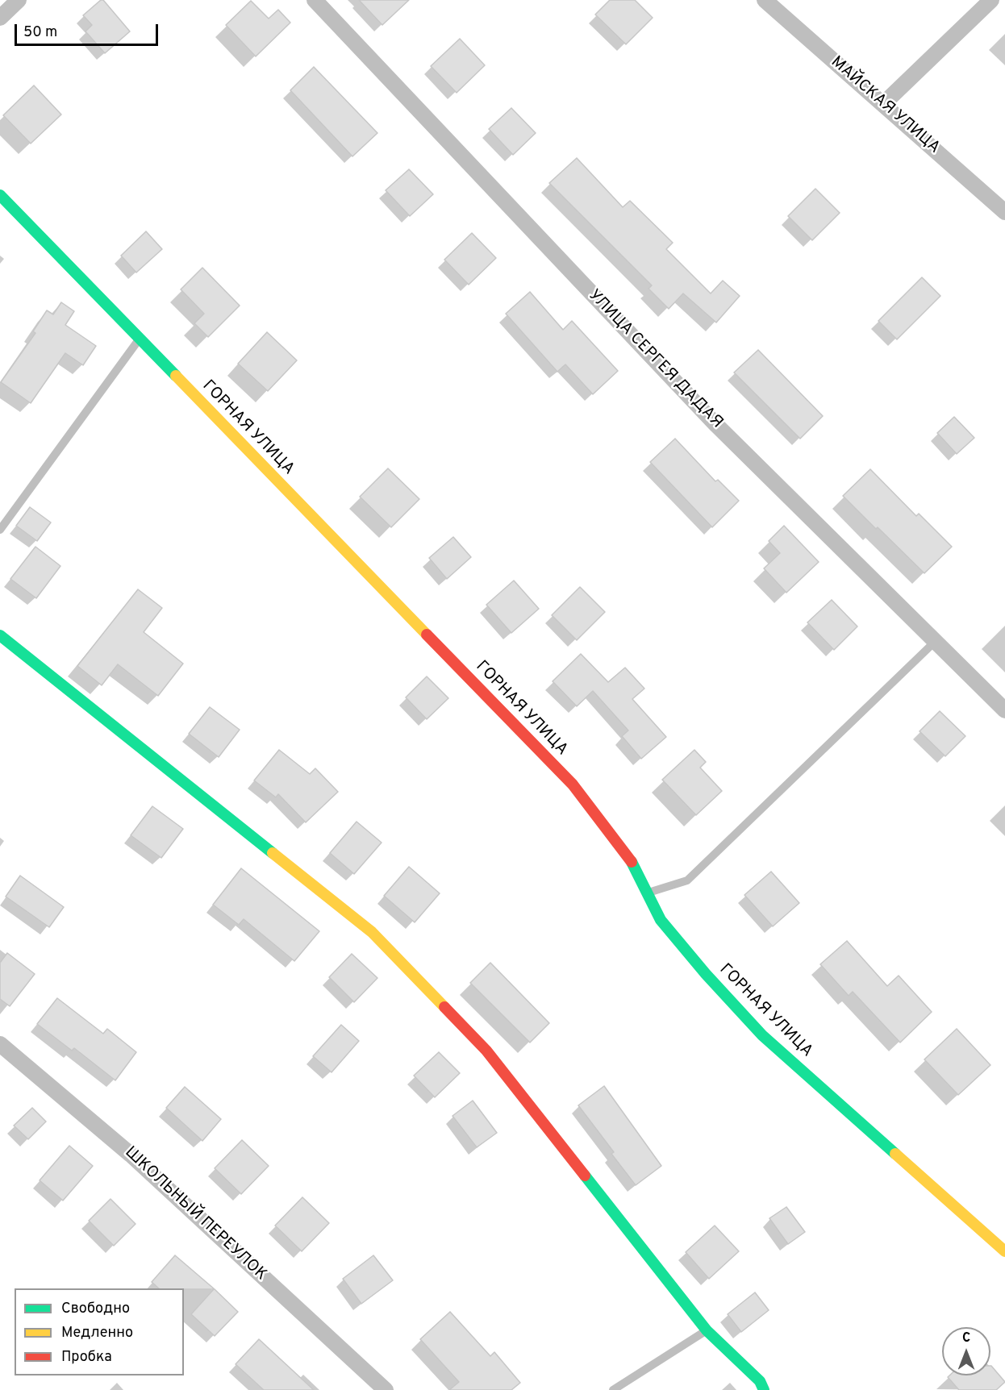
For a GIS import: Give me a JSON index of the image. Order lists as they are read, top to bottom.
{
  "streets": {
    "street": [
      "МАЙСКАЯ УЛИЦА",
      "УЛИЦА СЕРГЕЯ ДАДАЯ",
      "ГОРНАЯ УЛИЦА",
      "ШКОЛЬНЫЙ ПЕРЕУЛОК"
    ]
  },
  "legend": ["Свободно", "Медленно", "Пробка"],
  "scale_bar": "50 m",
  "north": "top"
}
